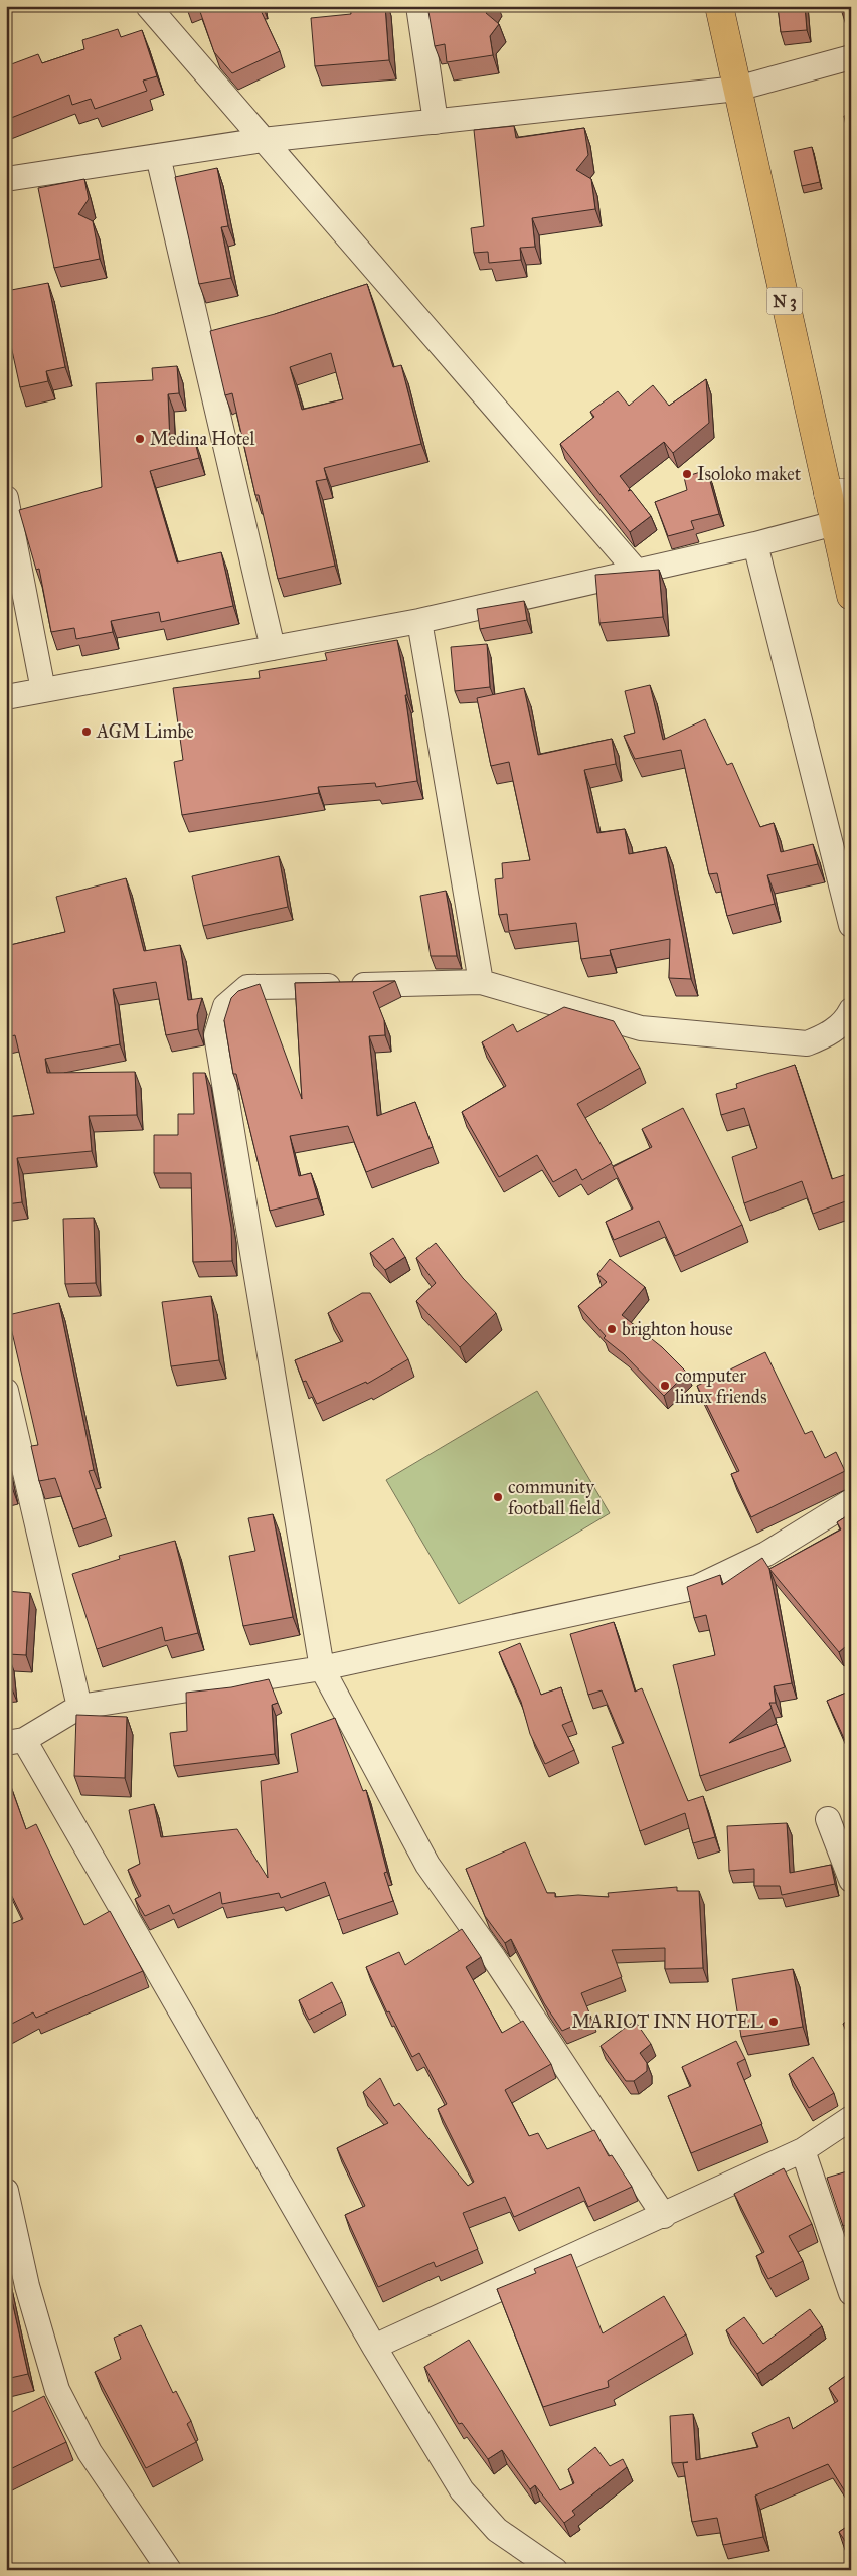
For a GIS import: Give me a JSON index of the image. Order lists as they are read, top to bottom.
{
  "streets": {
    "highway": ["N 3"]
  },
  "places": [
    "Medina Hotel",
    "Isoloko maket",
    "AGM Limbe",
    "brighton house",
    "computer linux friends",
    "community football field",
    "MARIOT INN HOTEL"
  ]
}
